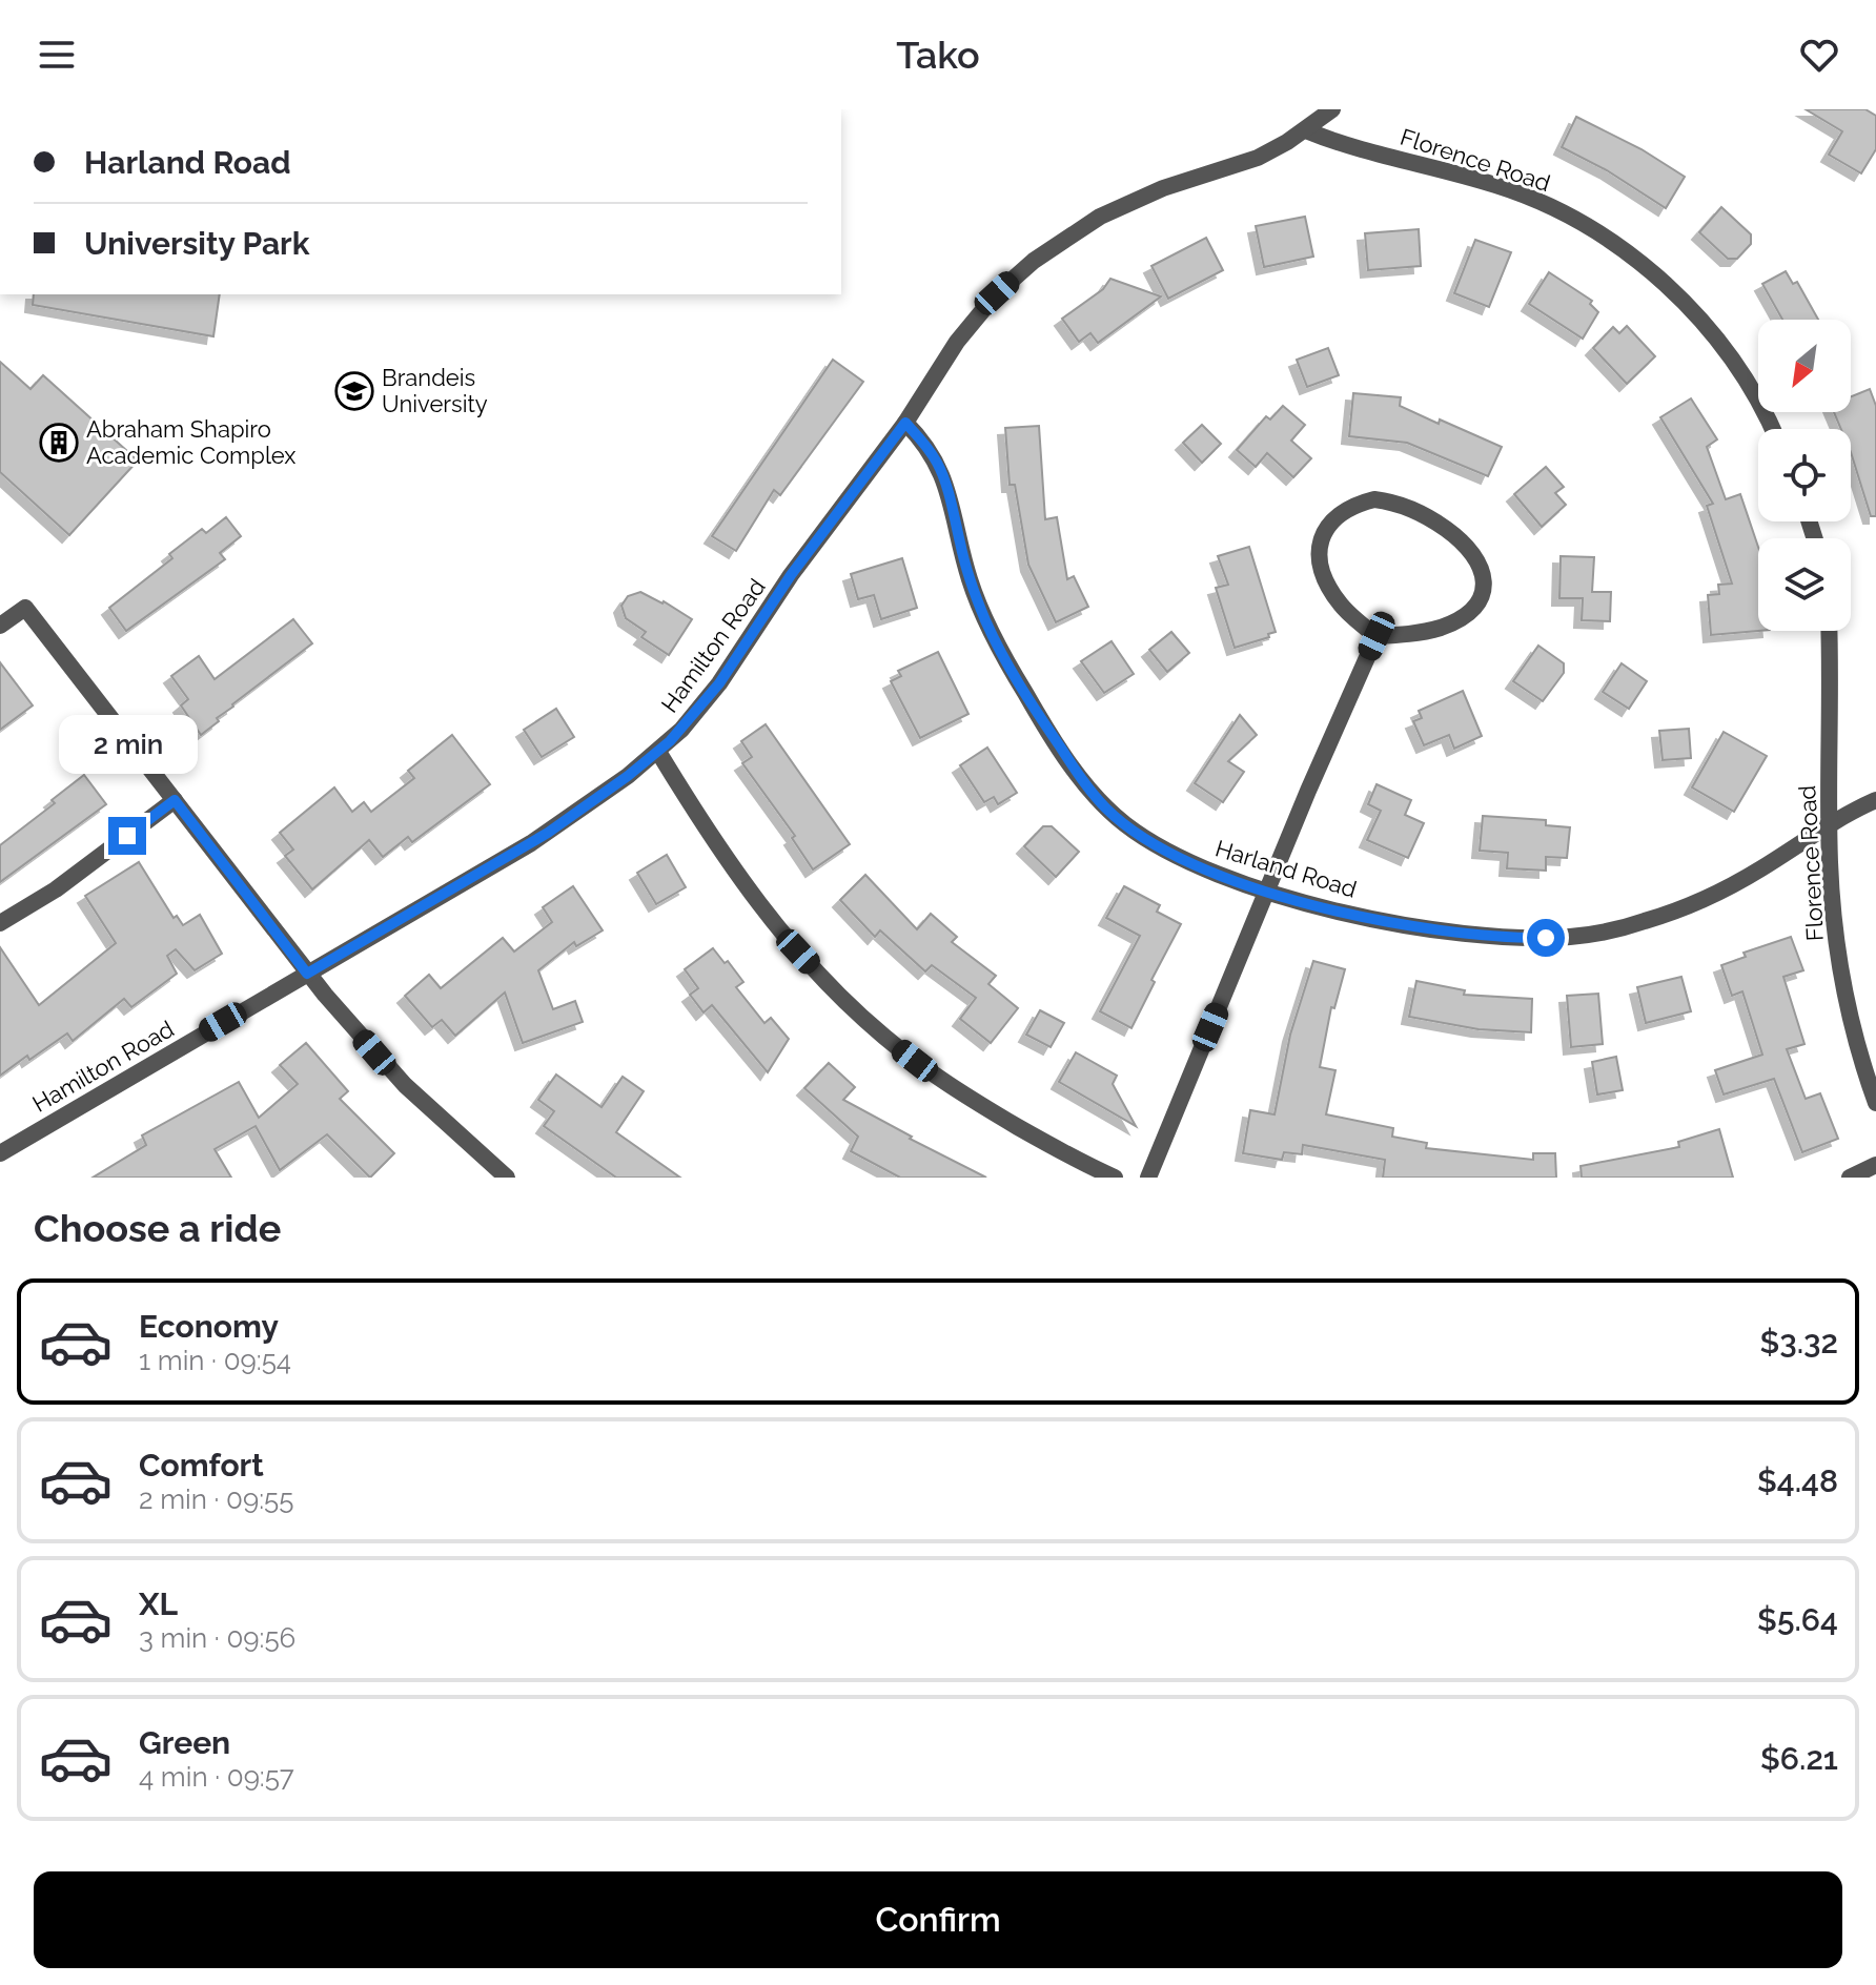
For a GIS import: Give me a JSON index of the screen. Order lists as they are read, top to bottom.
{
  "streets": {
    "street": ["Florence Road", "Hamilton Road", "Harland Road"]
  },
  "crossings": [
    ["Florence Road", "Hamilton Road"],
    ["Florence Road", "Harland Road"],
    ["Hamilton Road", "Harland Road"]
  ],
  "places": {
    "school or university": ["Brandeis University"],
    "building": ["Abraham Shapiro Academic Complex"]
  },
  "north": "bottom left",
  "page": {
    "header": "Tako",
    "banner": ["Harland Road", "University Park"],
    "bubble": "2 min",
    "heading": "Choose a ride",
    "list": [
      {
        "name": "Economy",
        "note": "1 min · 09:54",
        "value": "$3.32"
      },
      {
        "name": "Comfort",
        "note": "2 min · 09:55",
        "value": "$4.48"
      },
      {
        "name": "XL",
        "note": "3 min · 09:56",
        "value": "$5.64"
      },
      {
        "name": "Green",
        "note": "4 min · 09:57",
        "value": "$6.21"
      }
    ],
    "buttons": "Confirm"
  }
}
